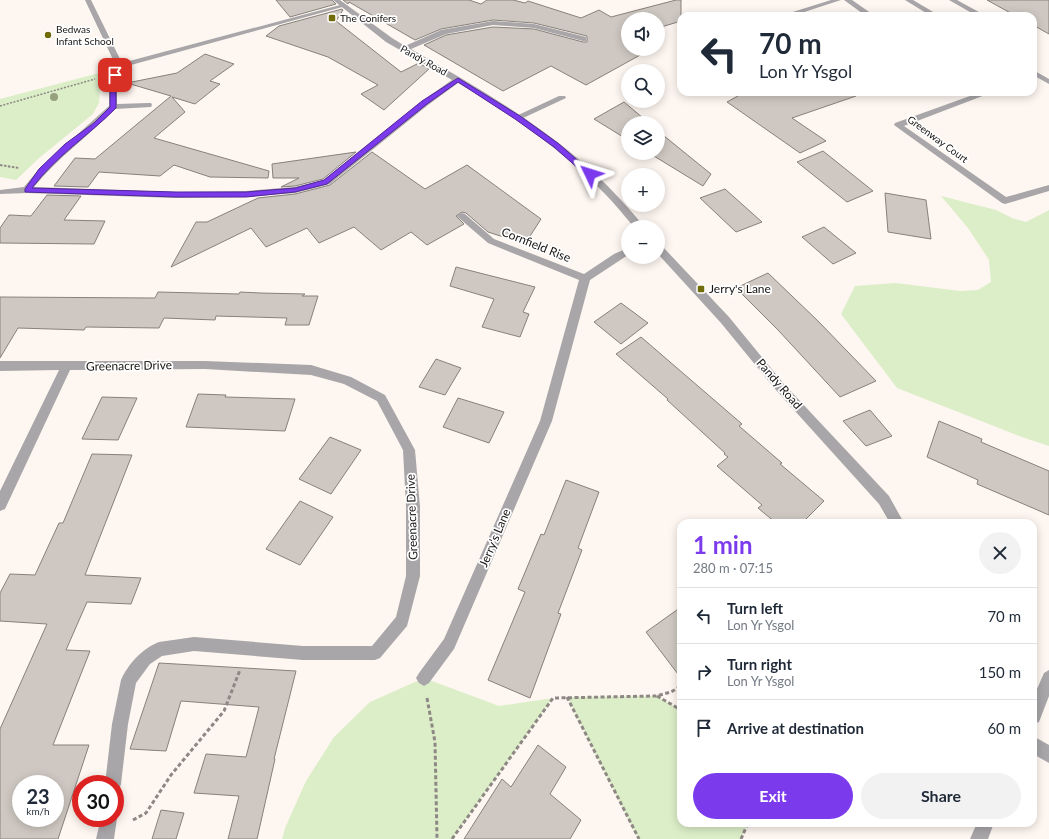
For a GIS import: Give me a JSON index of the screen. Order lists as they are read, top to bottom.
{
  "streets": {
    "street": [
      "Pandy Road",
      "Greenway Court",
      "Cornfield Rise",
      "Greenacre Drive",
      "Jerry's Lane"
    ]
  },
  "crossings": [
    ["Cornfield Rise", "Jerry's Lane"]
  ],
  "places": {
    "transit": ["The Conifers", "Jerry's Lane"],
    "other": ["Bedwas Infant School"]
  },
  "page": {
    "map_buttons": ["+", "−"],
    "turn": ["70 m", "Lon Yr Ysgol"],
    "heading": ["1 min", "280 m · 07:15"],
    "list": [
      {
        "name": "Turn left",
        "note": "Lon Yr Ysgol",
        "value": "70 m"
      },
      {
        "name": "Turn right",
        "note": "Lon Yr Ysgol",
        "value": "150 m"
      },
      {
        "name": "Arrive at destination",
        "value": "60 m"
      }
    ],
    "buttons": ["Exit", "Share"],
    "speed": "23 km/h",
    "limit": "30"
  }
}
